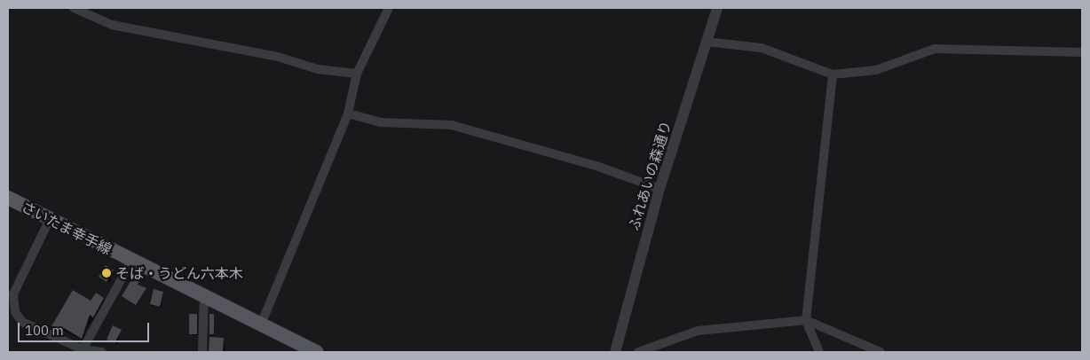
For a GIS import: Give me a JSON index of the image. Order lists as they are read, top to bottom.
{
  "streets": {
    "main road": ["さいたま幸手線"],
    "street": ["ふれあいの森通り"]
  },
  "places": ["そば・うどん六本木"],
  "scale_bar": "100 m"
}
